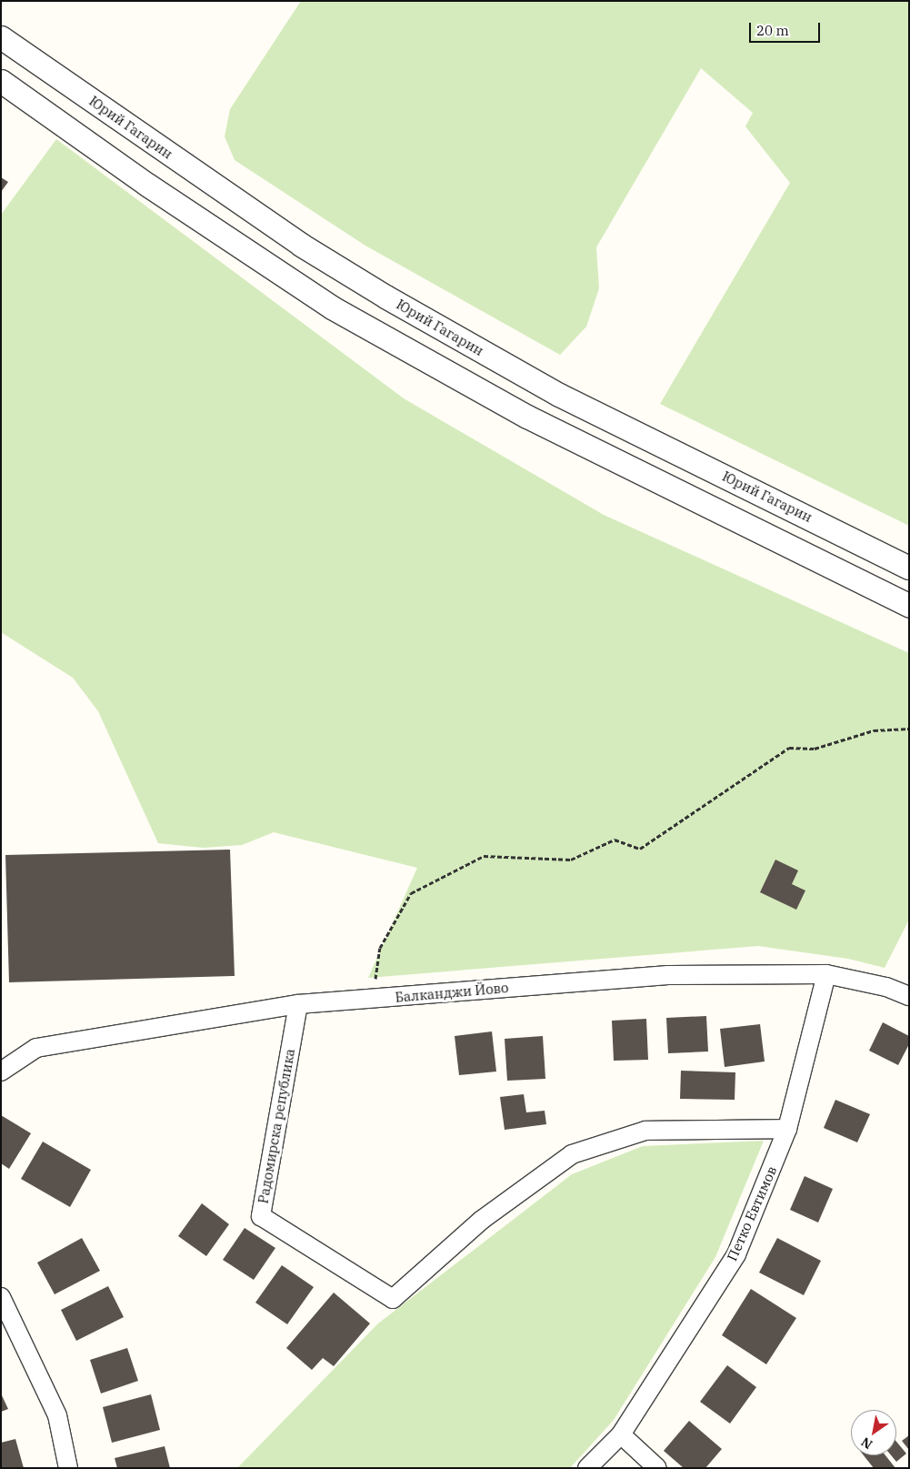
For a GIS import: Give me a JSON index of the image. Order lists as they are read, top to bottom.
{
  "streets": {
    "street": [
      "Юрий Гагарин",
      "Балканджи Йово",
      "Радомирска република",
      "Петко Евтимов"
    ]
  },
  "crossings": [
    ["Балканджи Йово", "Радомирска република"],
    ["Балканджи Йово", "Петко Евтимов"],
    ["Радомирска република", "Петко Евтимов"]
  ],
  "scale_bar": "20 m",
  "north": "bottom left"
}
